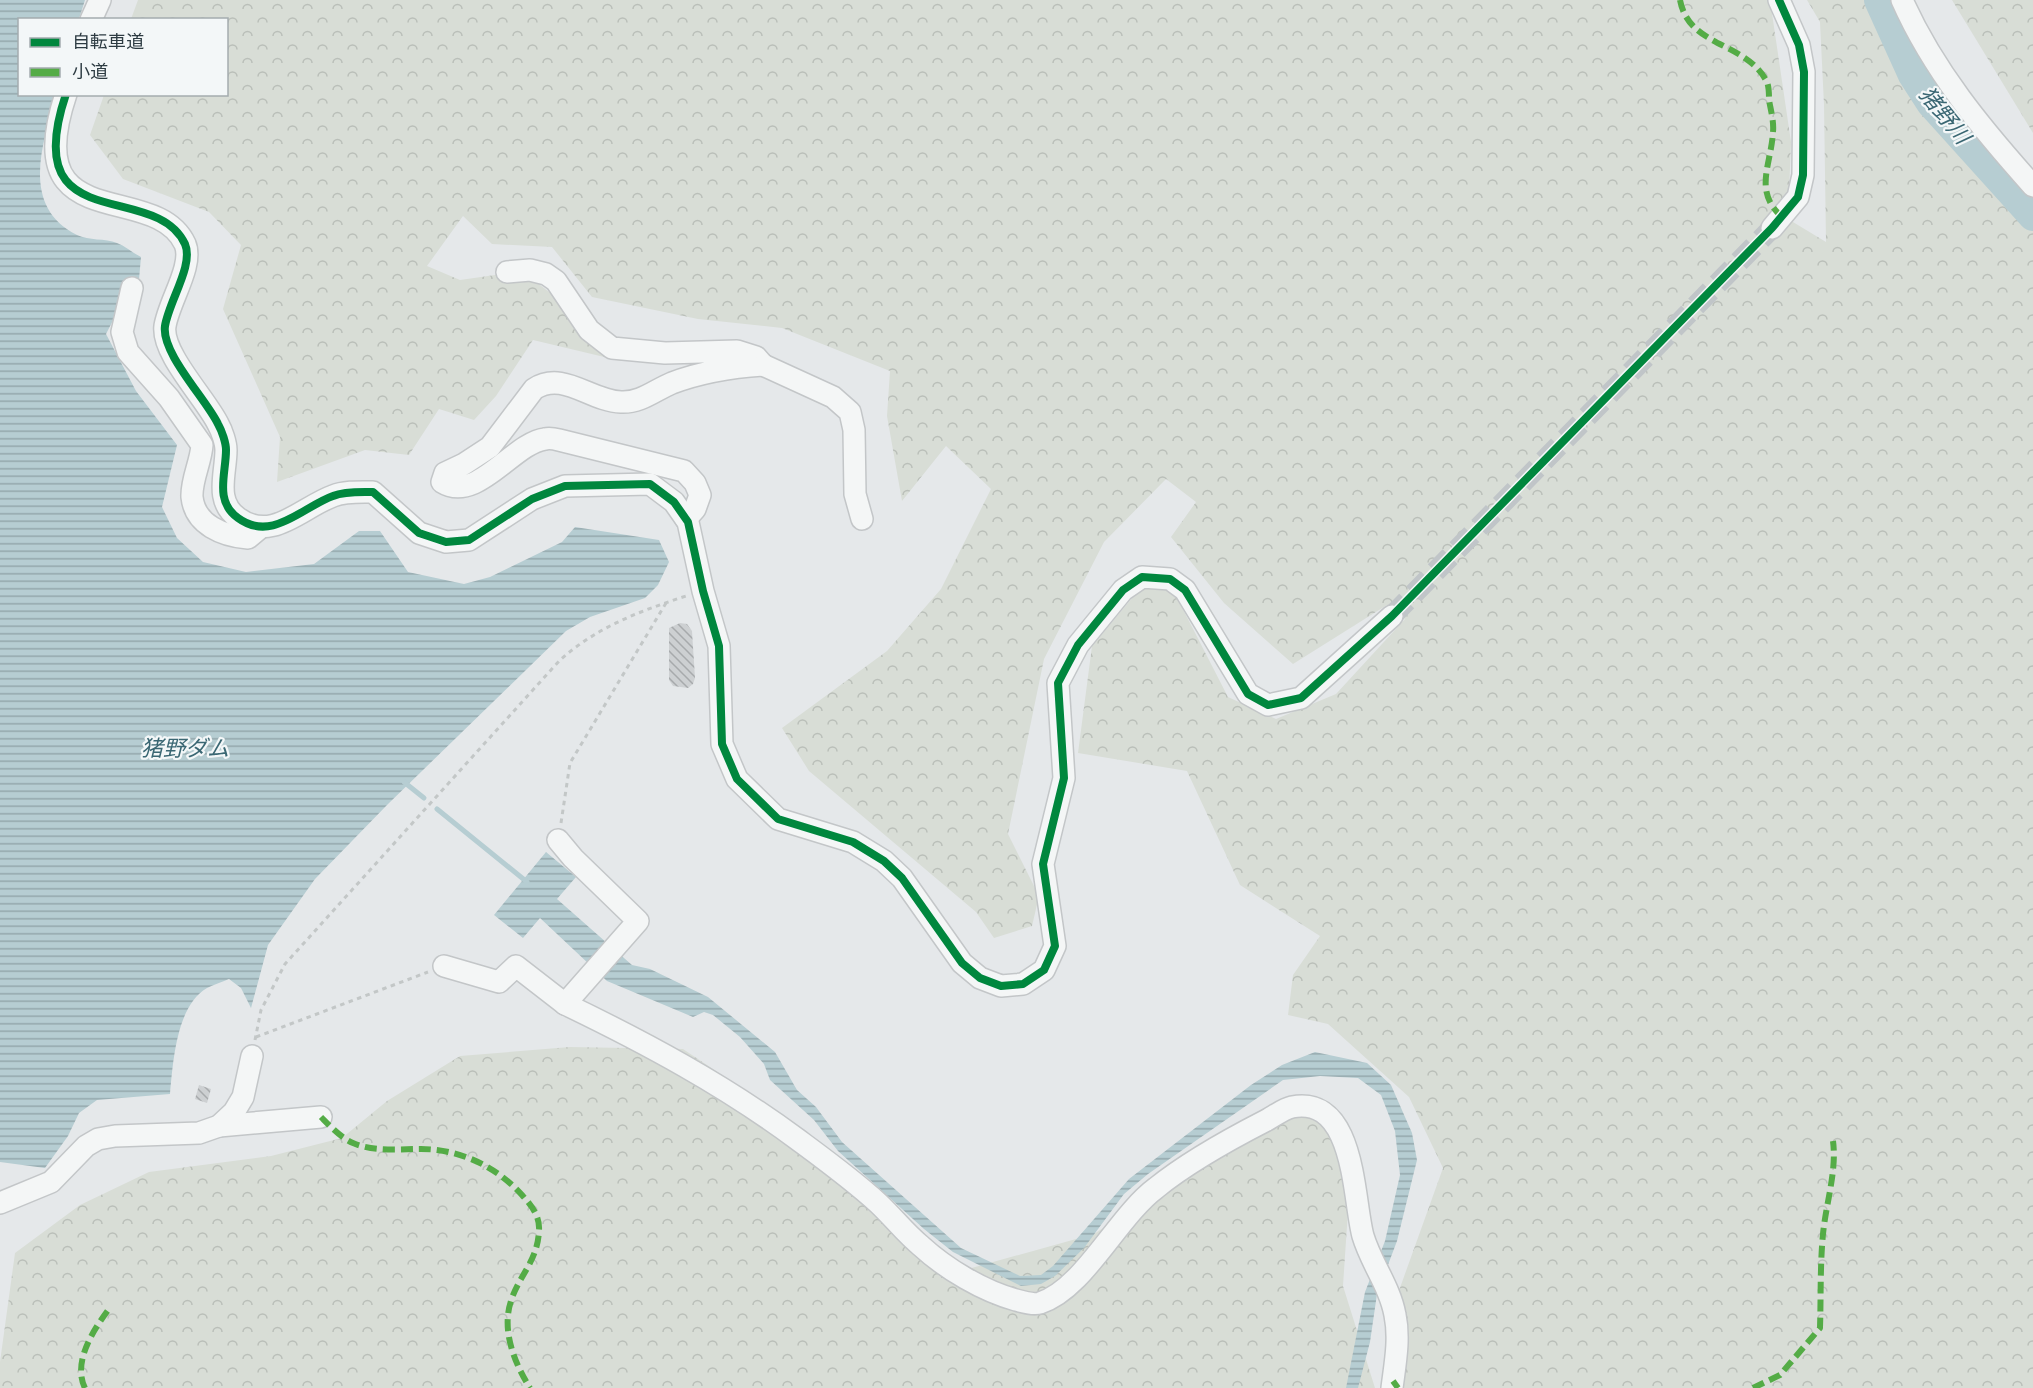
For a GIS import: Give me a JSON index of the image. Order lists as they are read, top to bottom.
{
  "water": ["猪野川", "猪野ダム"],
  "legend": ["自転車道", "小道"]
}
